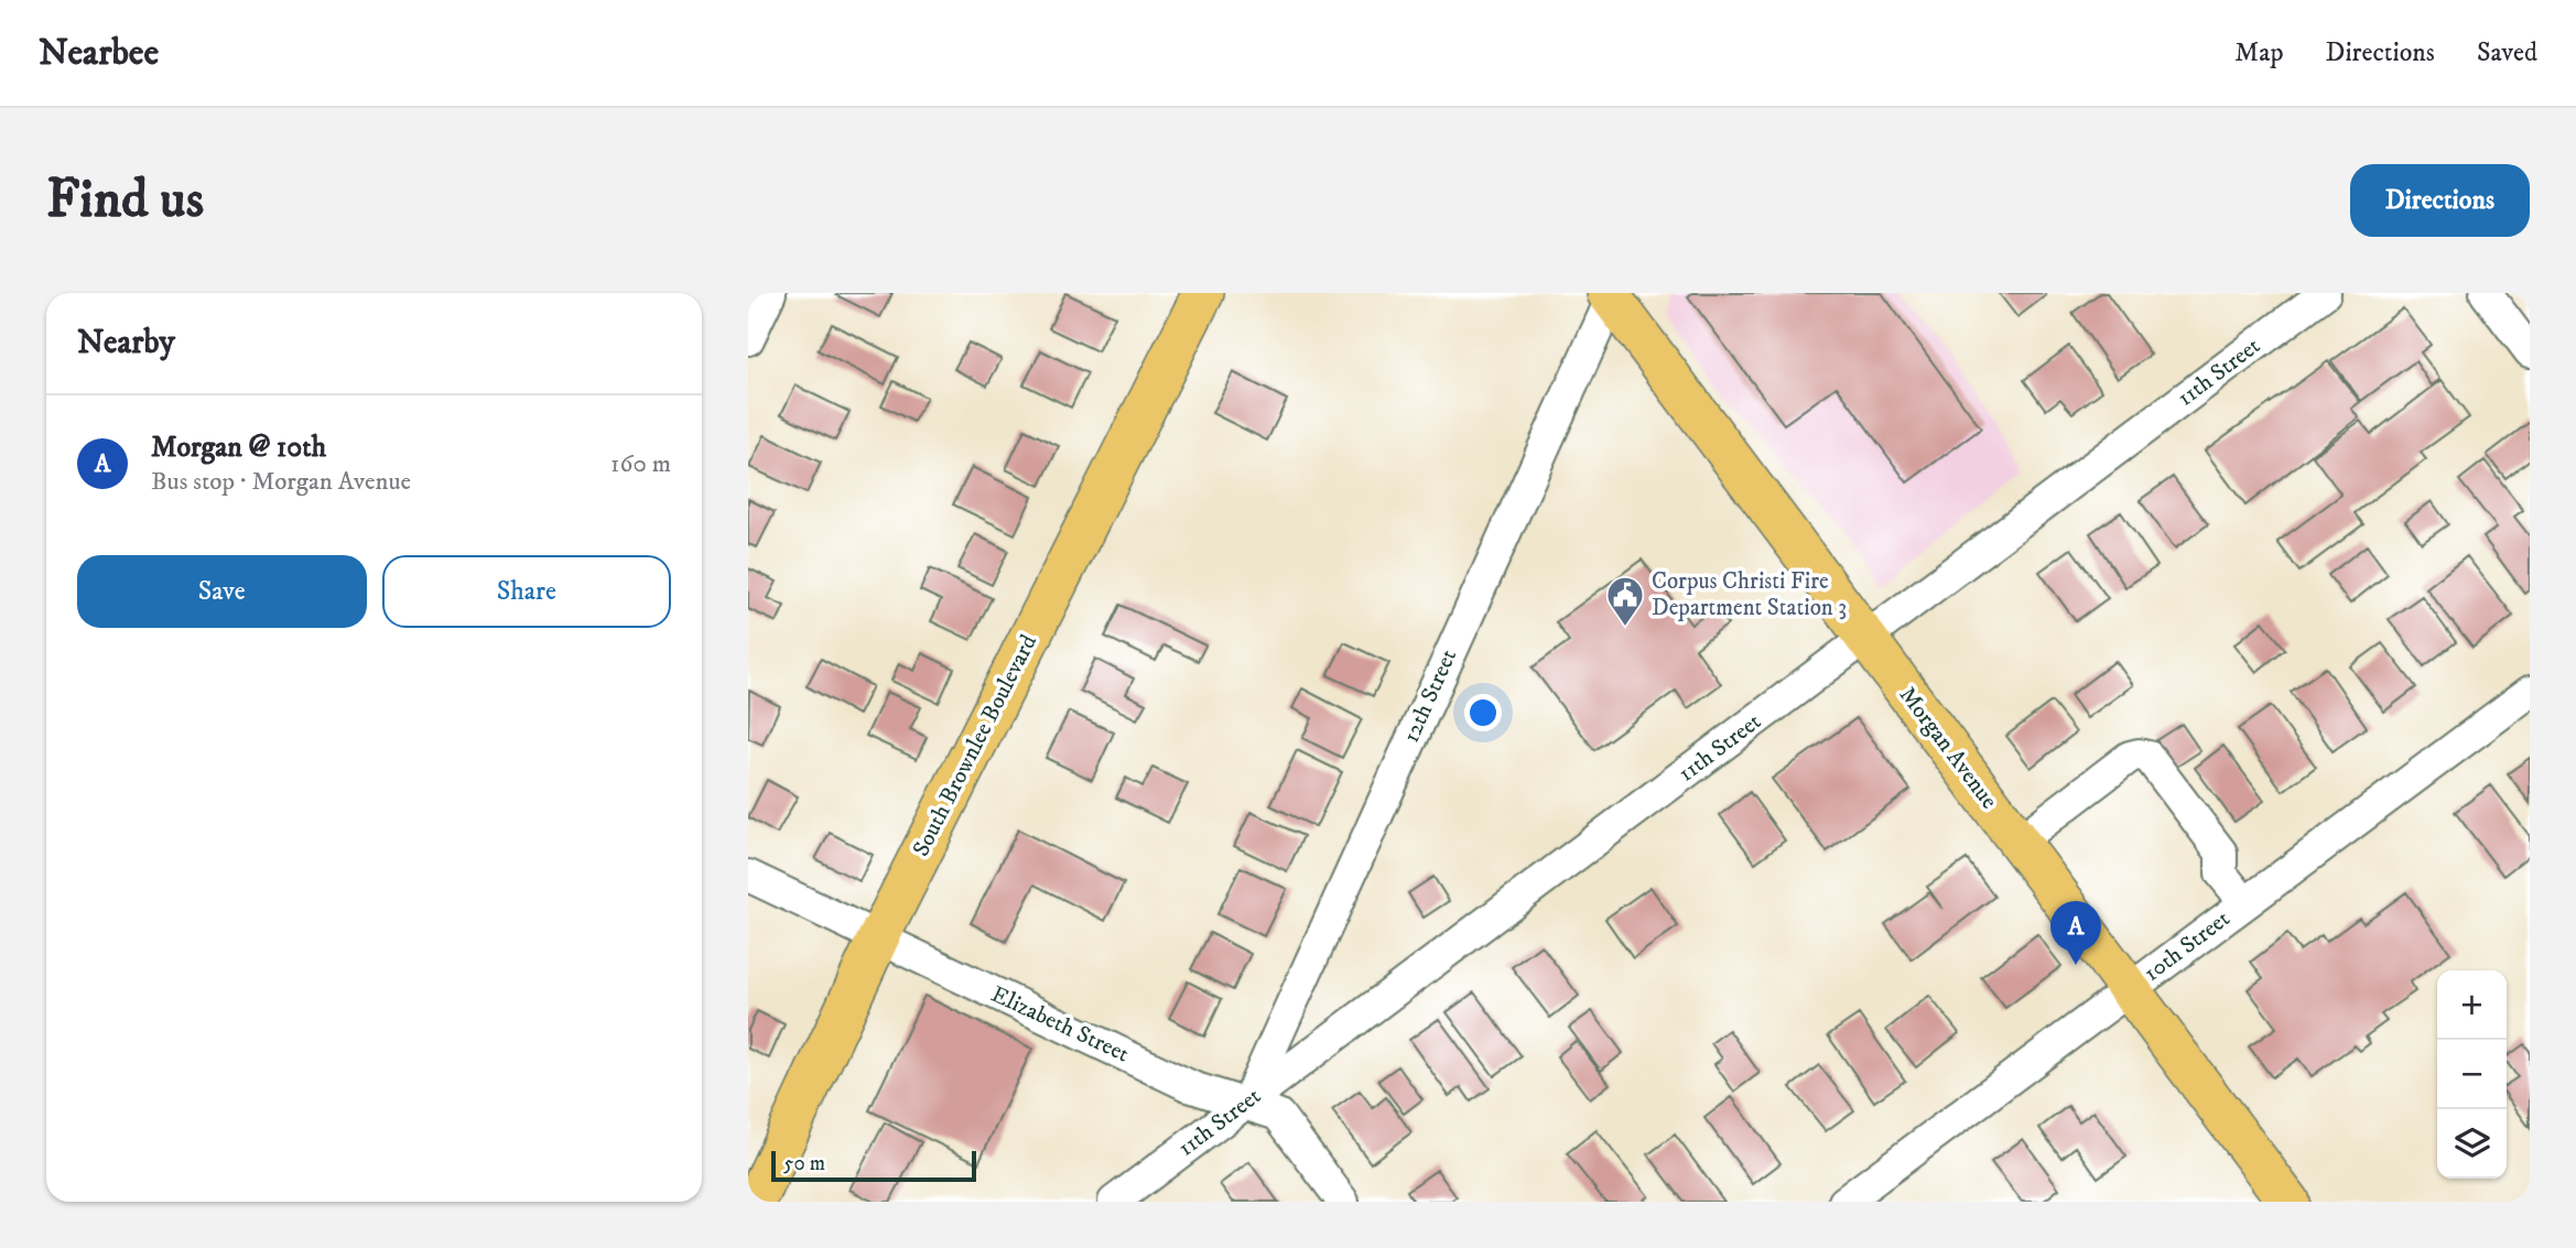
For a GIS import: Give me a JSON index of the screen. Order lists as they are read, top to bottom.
{
  "streets": {
    "main road": ["South Brownlee Boulevard", "Morgan Avenue"],
    "street": [
      "11th Street",
      "12th Street",
      "10th Street",
      "Elizabeth Street"
    ]
  },
  "crossings": [
    ["11th Street", "12th Street"],
    ["11th Street", "Morgan Avenue"],
    ["11th Street", "Elizabeth Street"],
    ["12th Street", "Morgan Avenue"],
    ["12th Street", "Elizabeth Street"],
    ["South Brownlee Boulevard", "Elizabeth Street"],
    ["Morgan Avenue", "10th Street"]
  ],
  "places": {
    "public building": ["Corpus Christi Fire Department Station 3"]
  },
  "scale_bar": "50 m",
  "page": {
    "header": "Nearbee",
    "nav": ["Map", "Directions", "Saved"],
    "buttons": [
      "Directions",
      ["Save", "Share"]
    ],
    "title": "Find us",
    "heading": "Nearby",
    "list": [
      {
        "mark": "A",
        "name": "Morgan @ 10th",
        "note": "Bus stop · Morgan Avenue",
        "value": "160 m"
      }
    ],
    "pins": "A",
    "map_buttons": ["+", "−"],
    "scale": "50 m"
  }
}
